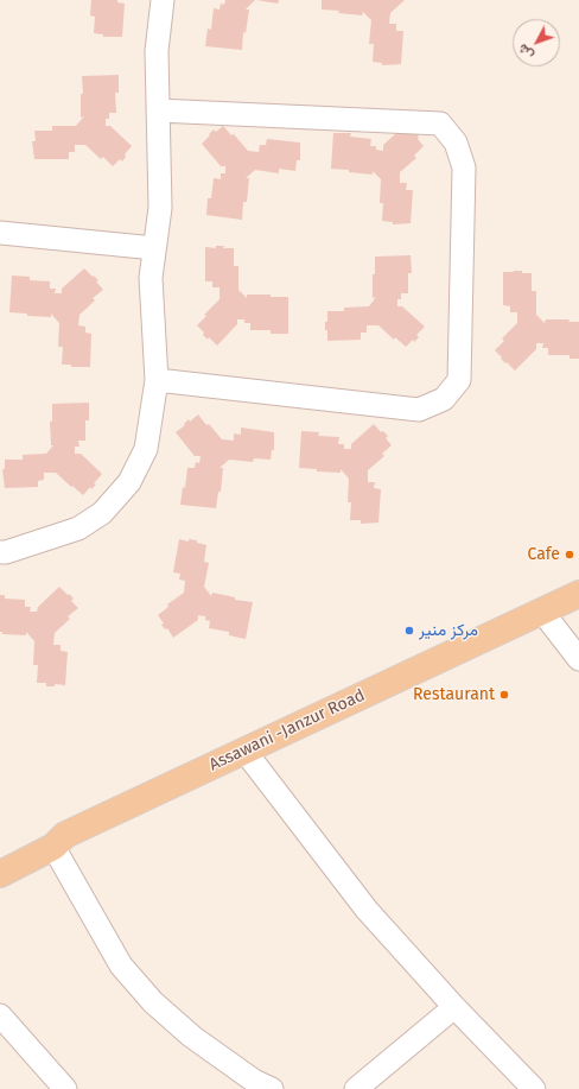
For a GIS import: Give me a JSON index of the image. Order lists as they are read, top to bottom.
{
  "streets": {
    "main road": ["Assawani -Janzur Road"]
  },
  "places": ["Cafe", "مركز منير", "Restaurant"],
  "north": "bottom left"
}
